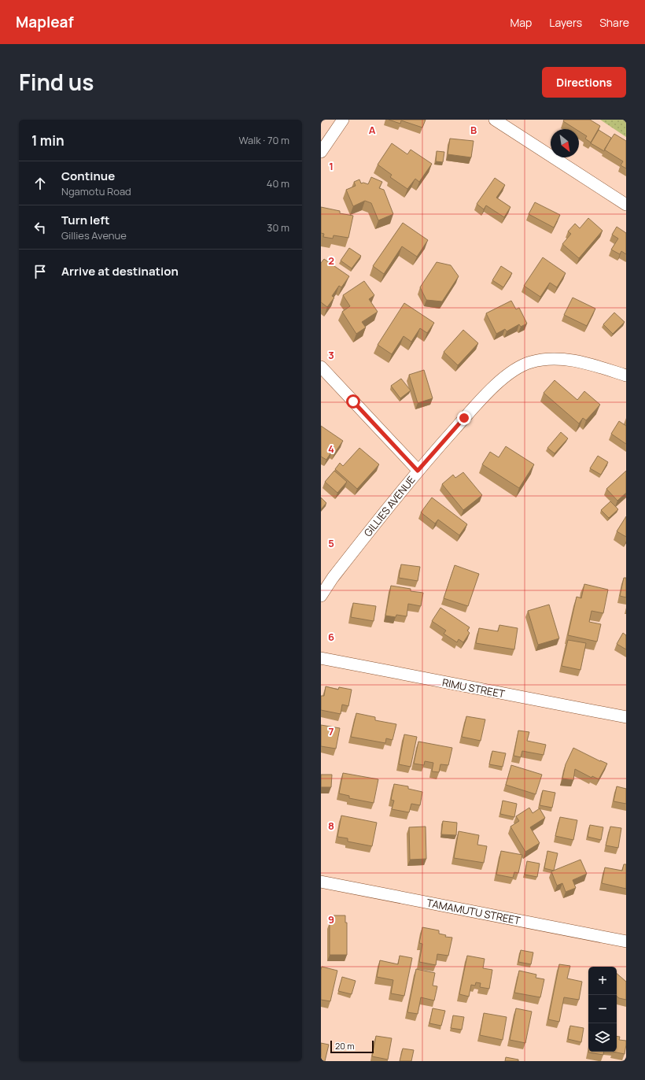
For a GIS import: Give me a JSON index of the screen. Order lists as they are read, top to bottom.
{
  "streets": {
    "street": ["GILLIES AVENUE", "RIMU STREET", "TAMAMUTU STREET"]
  },
  "scale_bar": "20 m",
  "north": "bottom right",
  "page": {
    "header": "Mapleaf",
    "nav": ["Map", "Layers", "Share"],
    "title": "Find us",
    "buttons": "Directions",
    "heading": ["1 min", "Walk · 70 m"],
    "list": [
      ["Continue", "Ngamotu Road", "40 m"],
      ["Turn left", "Gillies Avenue", "30 m"],
      "Arrive at destination"
    ],
    "map_buttons": ["+", "−"],
    "scale": "20 m"
  },
  "grid": {
    "columns": ["A", "B"],
    "rows": [
      "1",
      "2",
      "3",
      "4",
      "5",
      "6",
      "7",
      "8",
      "9"
    ]
  }
}
